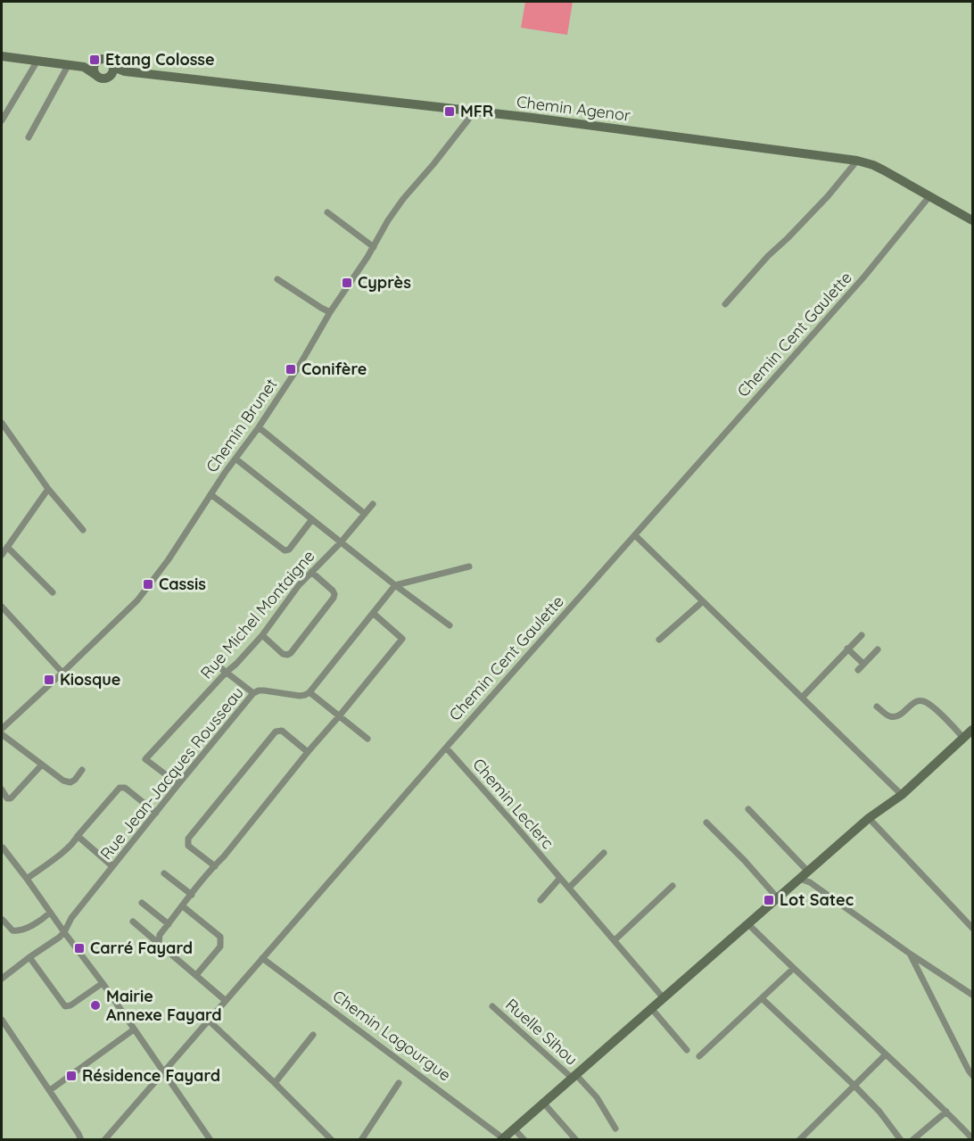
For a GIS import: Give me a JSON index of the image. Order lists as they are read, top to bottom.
{
  "streets": {
    "main road": ["Chemin Agenor", "Chemin Lagourgue"],
    "street": [
      "Chemin Cent Gaulette",
      "Chemin Brunet",
      "Rue Michel Montaigne",
      "Rue Jean-Jacques Rousseau",
      "Chemin Leclerc",
      "Ruelle Sihou"
    ]
  },
  "crossings": [
    ["Chemin Agenor", "Chemin Cent Gaulette"],
    ["Chemin Agenor", "Chemin Brunet"],
    ["Chemin Cent Gaulette", "Chemin Leclerc"],
    ["Chemin Cent Gaulette", "Chemin Lagourgue"],
    ["Rue Michel Montaigne", "Rue Jean-Jacques Rousseau"],
    ["Chemin Leclerc", "Chemin Lagourgue"],
    ["Ruelle Sihou", "Chemin Lagourgue"]
  ],
  "places": {
    "transit": [
      "Etang Colosse",
      "MFR",
      "Cyprès",
      "Conifère",
      "Cassis",
      "Kiosque",
      "Lot Satec",
      "Carré Fayard",
      "Résidence Fayard"
    ],
    "other": ["Mairie Annexe Fayard"]
  }
}
